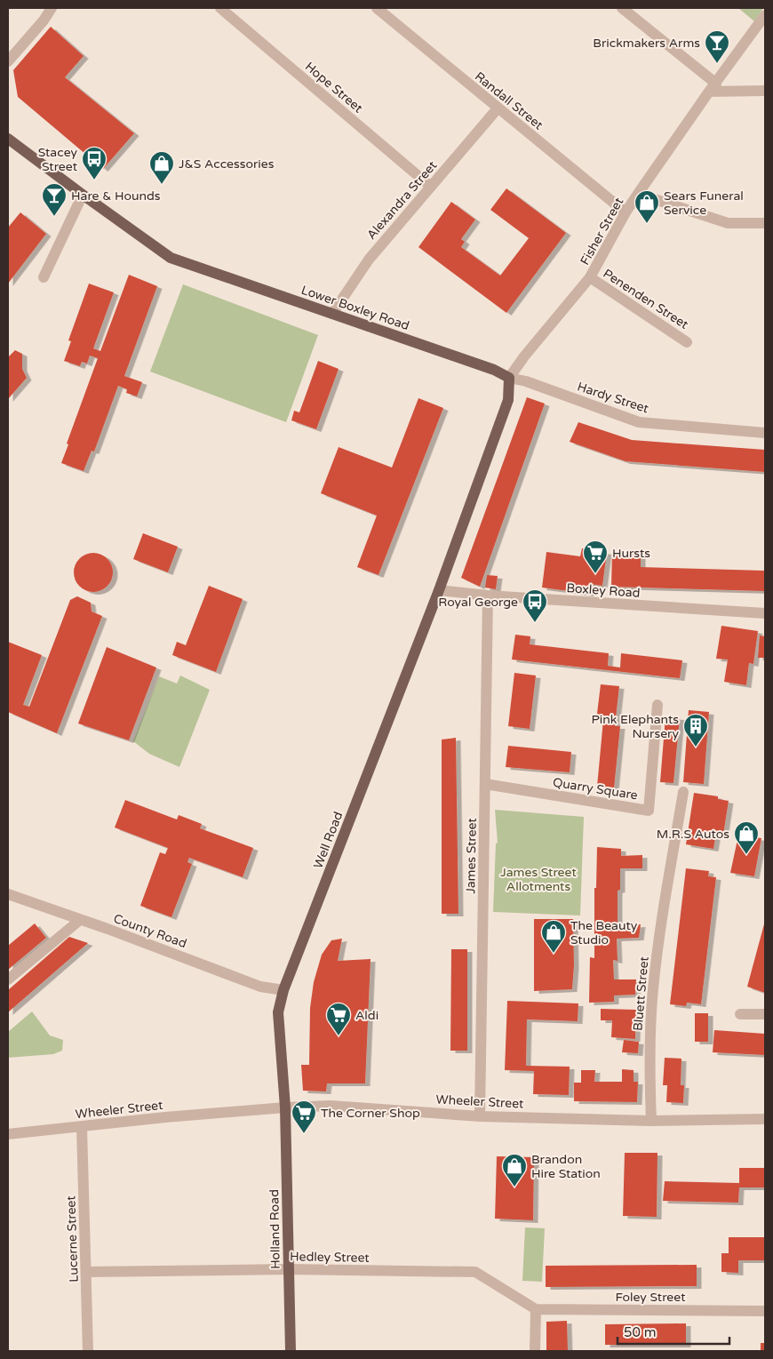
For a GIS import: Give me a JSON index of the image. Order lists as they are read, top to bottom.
{
  "streets": {
    "main road": ["Lower Boxley Road", "Well Road", "Holland Road"],
    "street": [
      "Hope Street",
      "Randall Street",
      "Alexandra Street",
      "Fisher Street",
      "Penenden Street",
      "Hardy Street",
      "Boxley Road",
      "Quarry Square",
      "James Street",
      "County Road",
      "Bluett Street",
      "Wheeler Street",
      "Lucerne Street",
      "Hedley Street",
      "Foley Street"
    ]
  },
  "crossings": [
    ["Hope Street", "Alexandra Street"],
    ["Randall Street", "Alexandra Street"],
    ["Randall Street", "Fisher Street"],
    ["Alexandra Street", "Lower Boxley Road"],
    ["Fisher Street", "Penenden Street"],
    ["Fisher Street", "Lower Boxley Road"],
    ["Fisher Street", "Hardy Street"],
    ["Lower Boxley Road", "Hardy Street"],
    ["Boxley Road", "Well Road"],
    ["Boxley Road", "James Street"],
    ["Quarry Square", "James Street"],
    ["Well Road", "County Road"],
    ["Well Road", "Wheeler Street"],
    ["Well Road", "Holland Road"],
    ["James Street", "Wheeler Street"],
    ["Bluett Street", "Wheeler Street"],
    ["Wheeler Street", "Holland Road"],
    ["Wheeler Street", "Lucerne Street"],
    ["Holland Road", "Hedley Street"],
    ["Lucerne Street", "Hedley Street"],
    ["Hedley Street", "Foley Street"]
  ],
  "parks": ["James Street Allotments"],
  "places": {
    "bar": ["Brickmakers Arms", "Hare & Hounds"],
    "bus stop": ["Stacey Street", "Royal George"],
    "shop": [
      "J&S Accessories",
      "Sears Funeral Service",
      "M.R.S Autos",
      "The Beauty Studio",
      "Brandon Hire Station"
    ],
    "supermarket": ["Hursts", "Aldi", "The Corner Shop"],
    "building": ["Pink Elephants Nursery"]
  },
  "scale_bar": "50 m"
}
